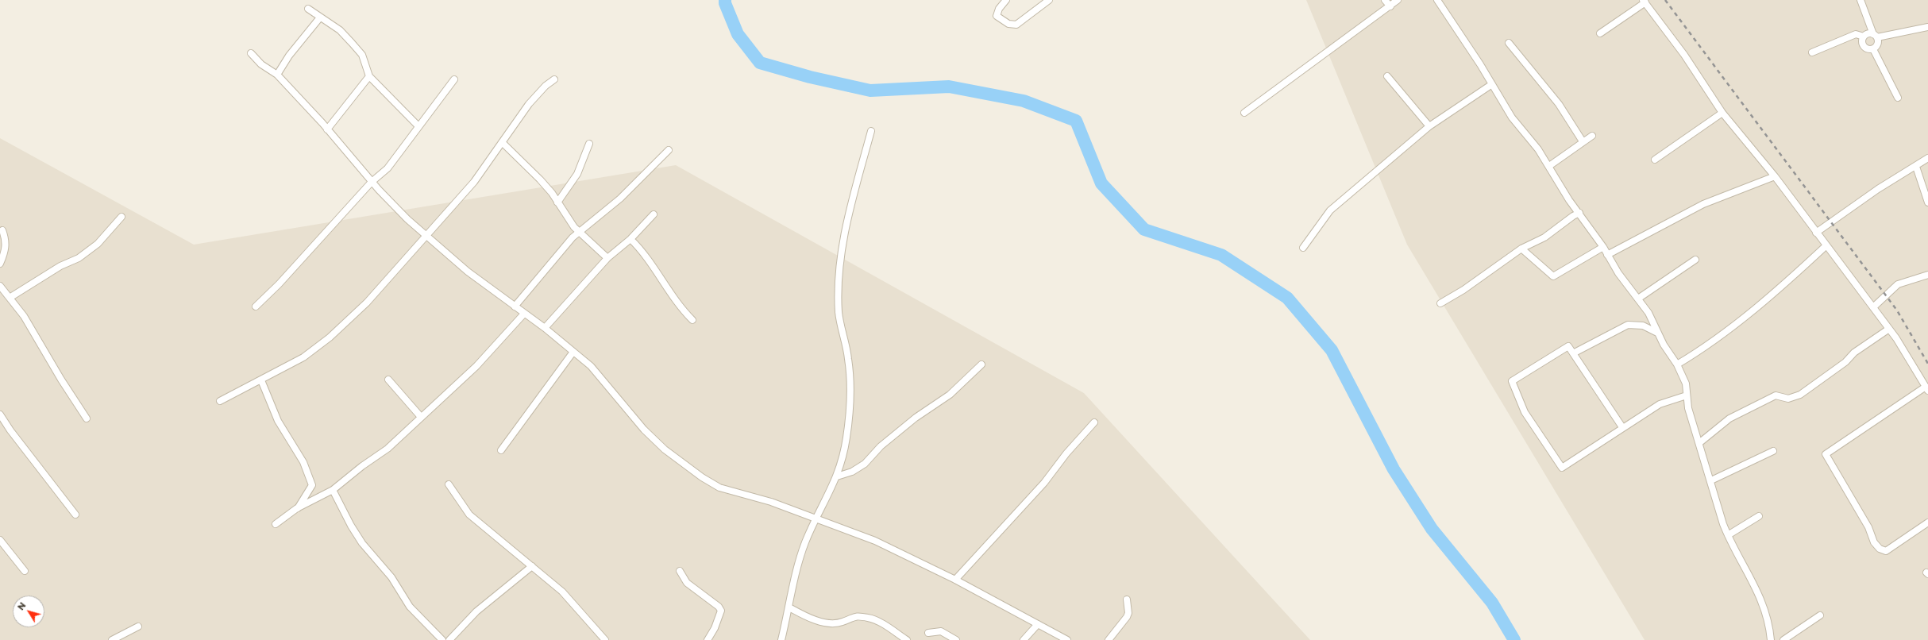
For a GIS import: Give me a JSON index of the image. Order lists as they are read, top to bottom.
{
  "north": "top left"
}
